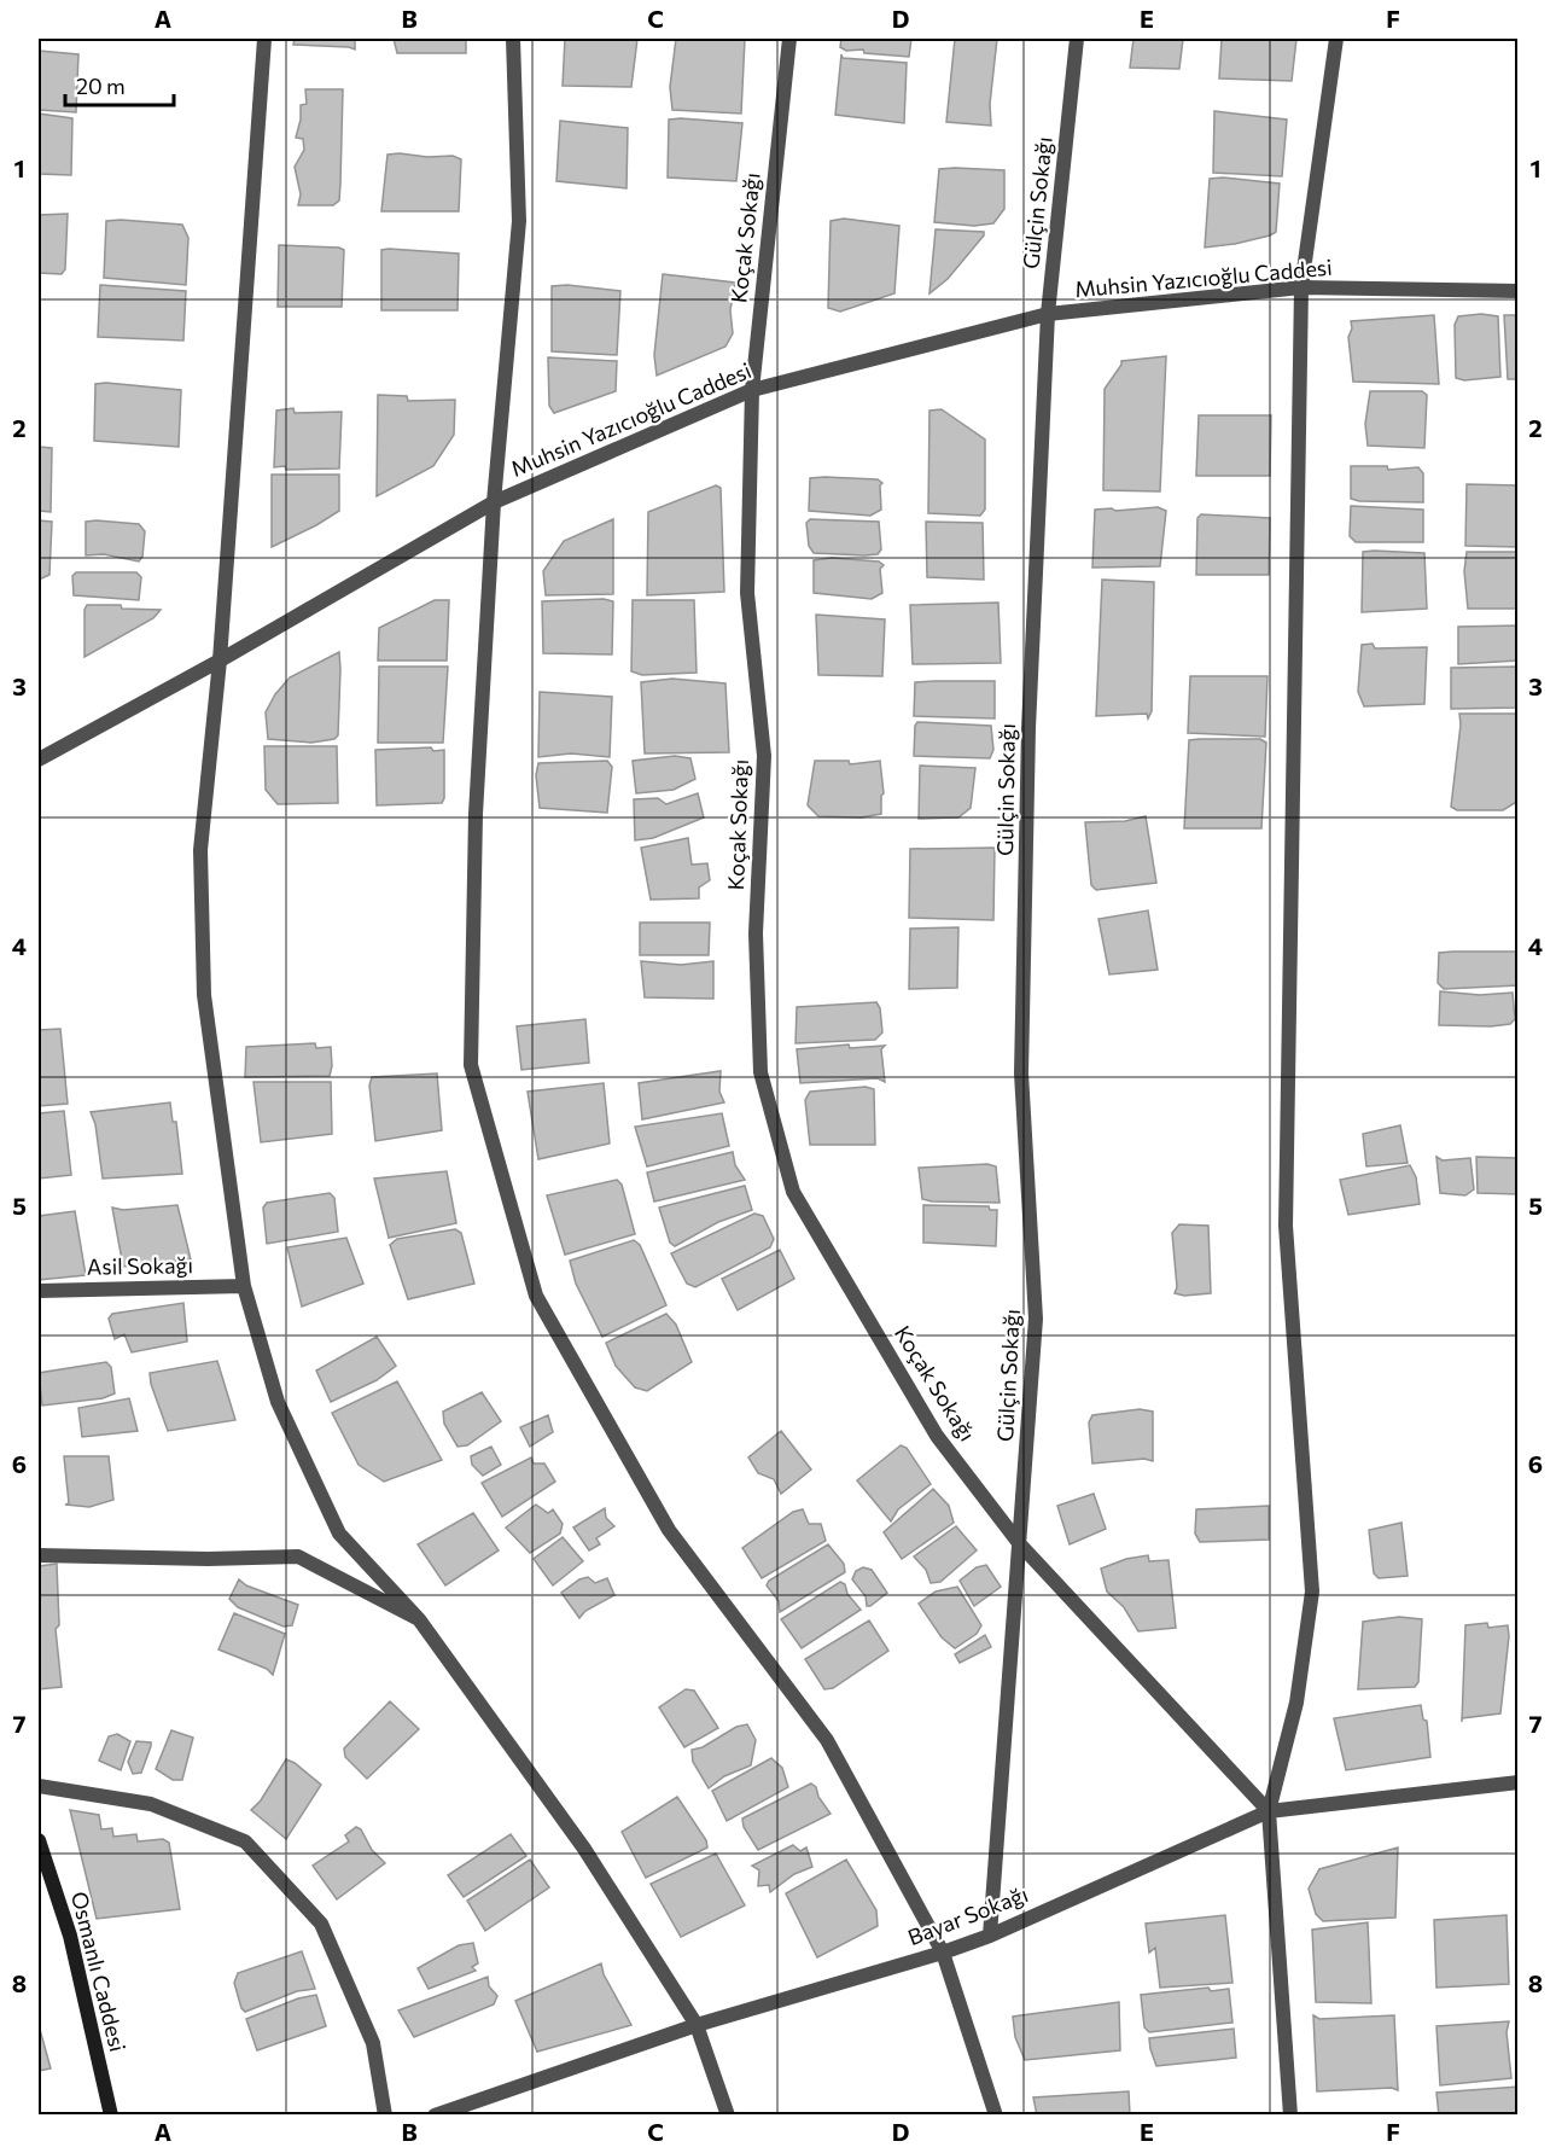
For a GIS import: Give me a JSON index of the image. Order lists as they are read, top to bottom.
{
  "streets": {
    "main road": ["Osmanlı Caddesi"],
    "street": [
      "Gülçin Sokağı",
      "Koçak Sokağı",
      "Muhsin Yazıcıoğlu Caddesi",
      "Asil Sokağı",
      "Bayar Sokağı"
    ]
  },
  "crossings": [
    ["Gülçin Sokağı", "Koçak Sokağı"],
    ["Gülçin Sokağı", "Muhsin Yazıcıoğlu Caddesi"],
    ["Gülçin Sokağı", "Bayar Sokağı"],
    ["Koçak Sokağı", "Muhsin Yazıcıoğlu Caddesi"],
    ["Koçak Sokağı", "Bayar Sokağı"]
  ],
  "scale_bar": "20 m",
  "grid": {
    "columns": [
      "A",
      "B",
      "C",
      "D",
      "E",
      "F"
    ],
    "rows": [
      "1",
      "2",
      "3",
      "4",
      "5",
      "6",
      "7",
      "8"
    ]
  }
}
